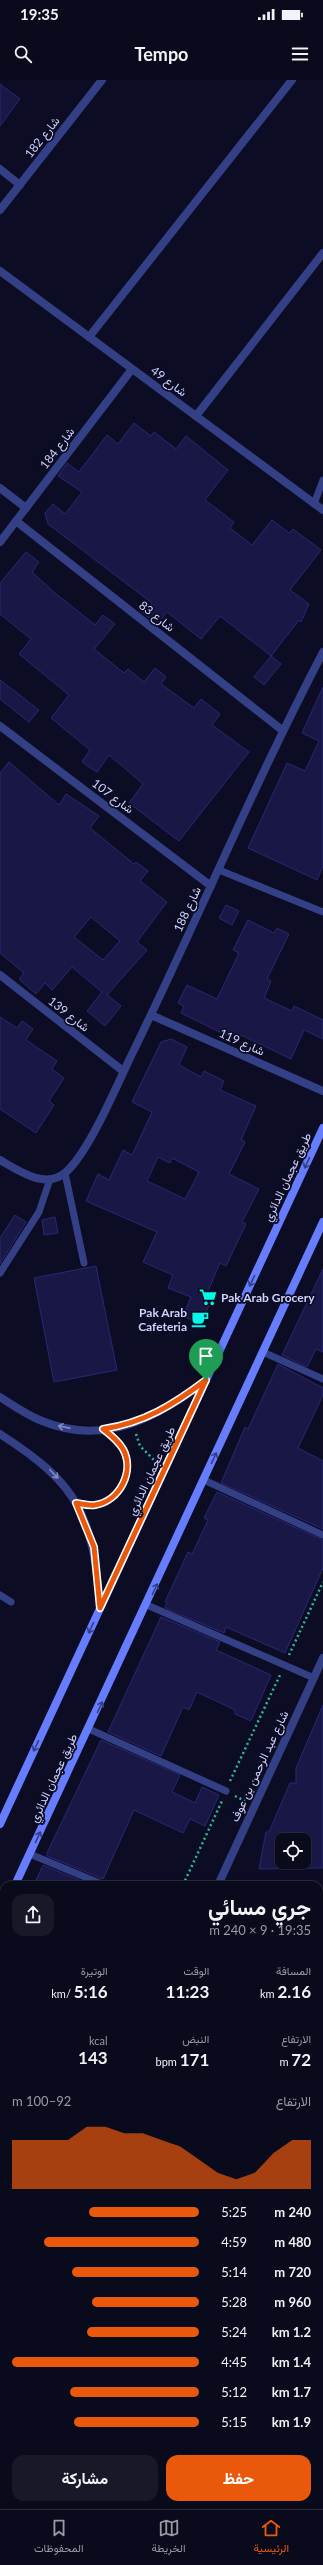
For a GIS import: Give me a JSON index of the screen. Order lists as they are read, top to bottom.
{
  "streets": {
    "main road": ["طريق عجمان الدائري"],
    "street": [
      "شارع 182",
      "شارع 49",
      "شارع 184",
      "شارع 83",
      "شارع 107",
      "شارع 188",
      "شارع 139",
      "شارع 119",
      "شارع عبد الرحمن بن عوف"
    ]
  },
  "crossings": [
    ["شارع 49", "شارع 184"],
    ["شارع 184", "شارع 83"],
    ["شارع 83", "شارع 188"],
    ["شارع 107", "شارع 188"],
    ["شارع 188", "شارع 139"],
    ["شارع 188", "شارع 119"]
  ],
  "places": {
    "supermarket": ["Pak Arab Grocery"],
    "cafe": ["Pak Arab Cafeteria"]
  },
  "page": {
    "status": "19:35",
    "header": "Tempo",
    "heading": ["جري مسائي", "19:35 · 9 × 240 m"],
    "stats": [
      ["المسافة", "2.16 km"],
      ["الوقت", "11:23"],
      ["الوتيرة", "5:16 /km"],
      ["الارتفاع", "72 m"],
      ["النبض", "171 bpm"],
      ["kcal", "143"]
    ],
    "chart": ["الارتفاع", "92–100 m"],
    "list": [
      {
        "name": "240 m",
        "note": "5:25"
      },
      {
        "name": "480 m",
        "note": "4:59"
      },
      {
        "name": "720 m",
        "note": "5:14"
      },
      {
        "name": "960 m",
        "note": "5:28"
      },
      {
        "name": "1.2 km",
        "note": "5:24"
      },
      {
        "name": "1.4 km",
        "note": "4:45"
      },
      {
        "name": "1.7 km",
        "note": "5:12"
      },
      {
        "name": "1.9 km",
        "note": "5:15"
      }
    ],
    "buttons": ["حفظ", "مشاركة"],
    "tabs": ["الرئيسية", "الخريطة", "المحفوظات"]
  }
}
